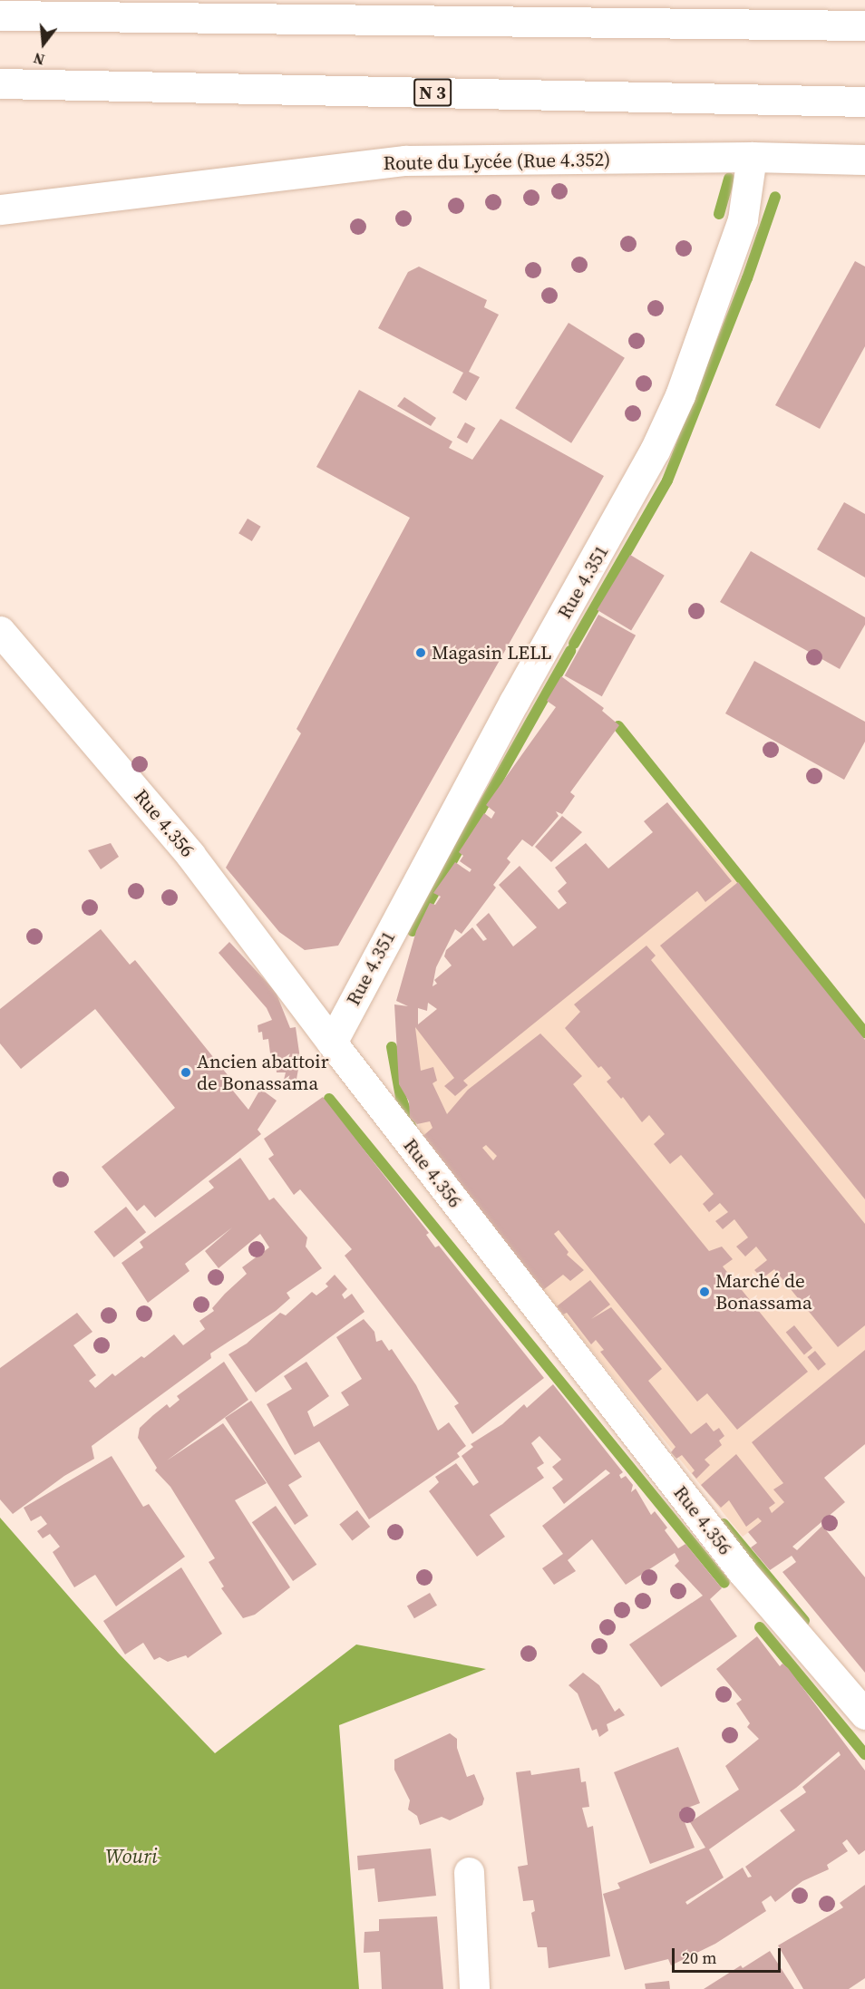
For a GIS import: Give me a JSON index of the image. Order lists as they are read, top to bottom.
{
  "streets": {
    "main road": [
      "N 3",
      "Route du Lycée (Rue 4.352)",
      "Rue 4.351",
      "Rue 4.356"
    ]
  },
  "crossings": [
    ["Route du Lycée (Rue 4.352)", "Rue 4.351"],
    ["Rue 4.351", "Rue 4.356"]
  ],
  "water": ["Wouri"],
  "places": ["Magasin LELL", "Ancien abattoir de Bonassama", "Marché de Bonassama"],
  "scale_bar": "20 m",
  "north": "bottom"
}
